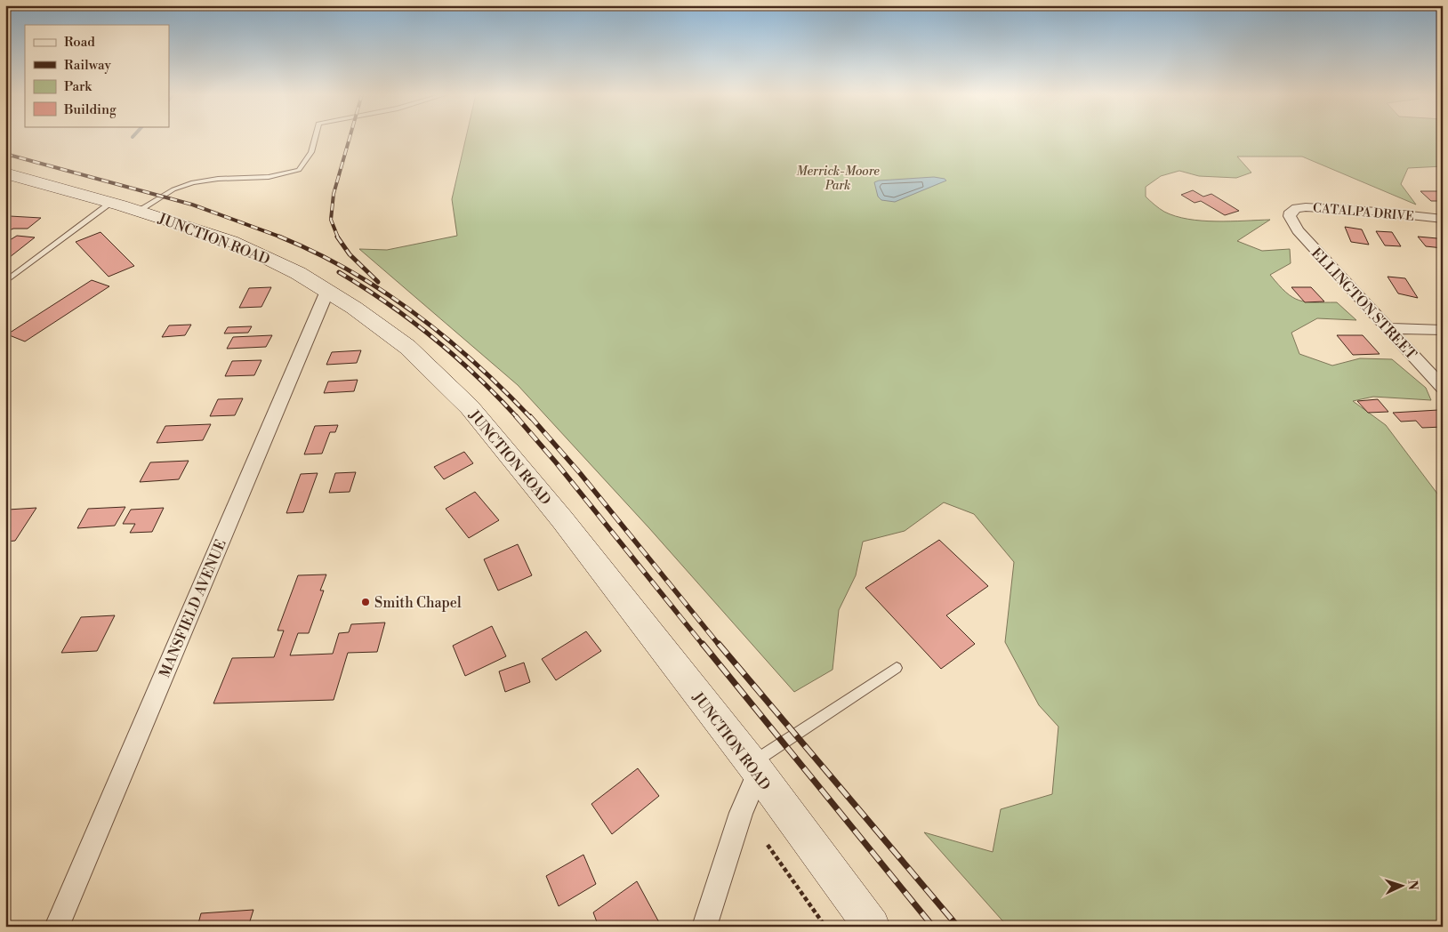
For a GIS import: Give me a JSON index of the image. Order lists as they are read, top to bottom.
{
  "streets": {
    "street": [
      "CATALPA DRIVE",
      "JUNCTION ROAD",
      "ELLINGTON STREET",
      "MANSFIELD AVENUE"
    ]
  },
  "crossings": [
    ["CATALPA DRIVE", "ELLINGTON STREET"],
    ["JUNCTION ROAD", "MANSFIELD AVENUE"]
  ],
  "parks": ["Merrick-Moore Park"],
  "places": ["Smith Chapel"],
  "legend": [
    "Road",
    "Railway",
    "Park",
    "Building"
  ],
  "north": "right"
}
